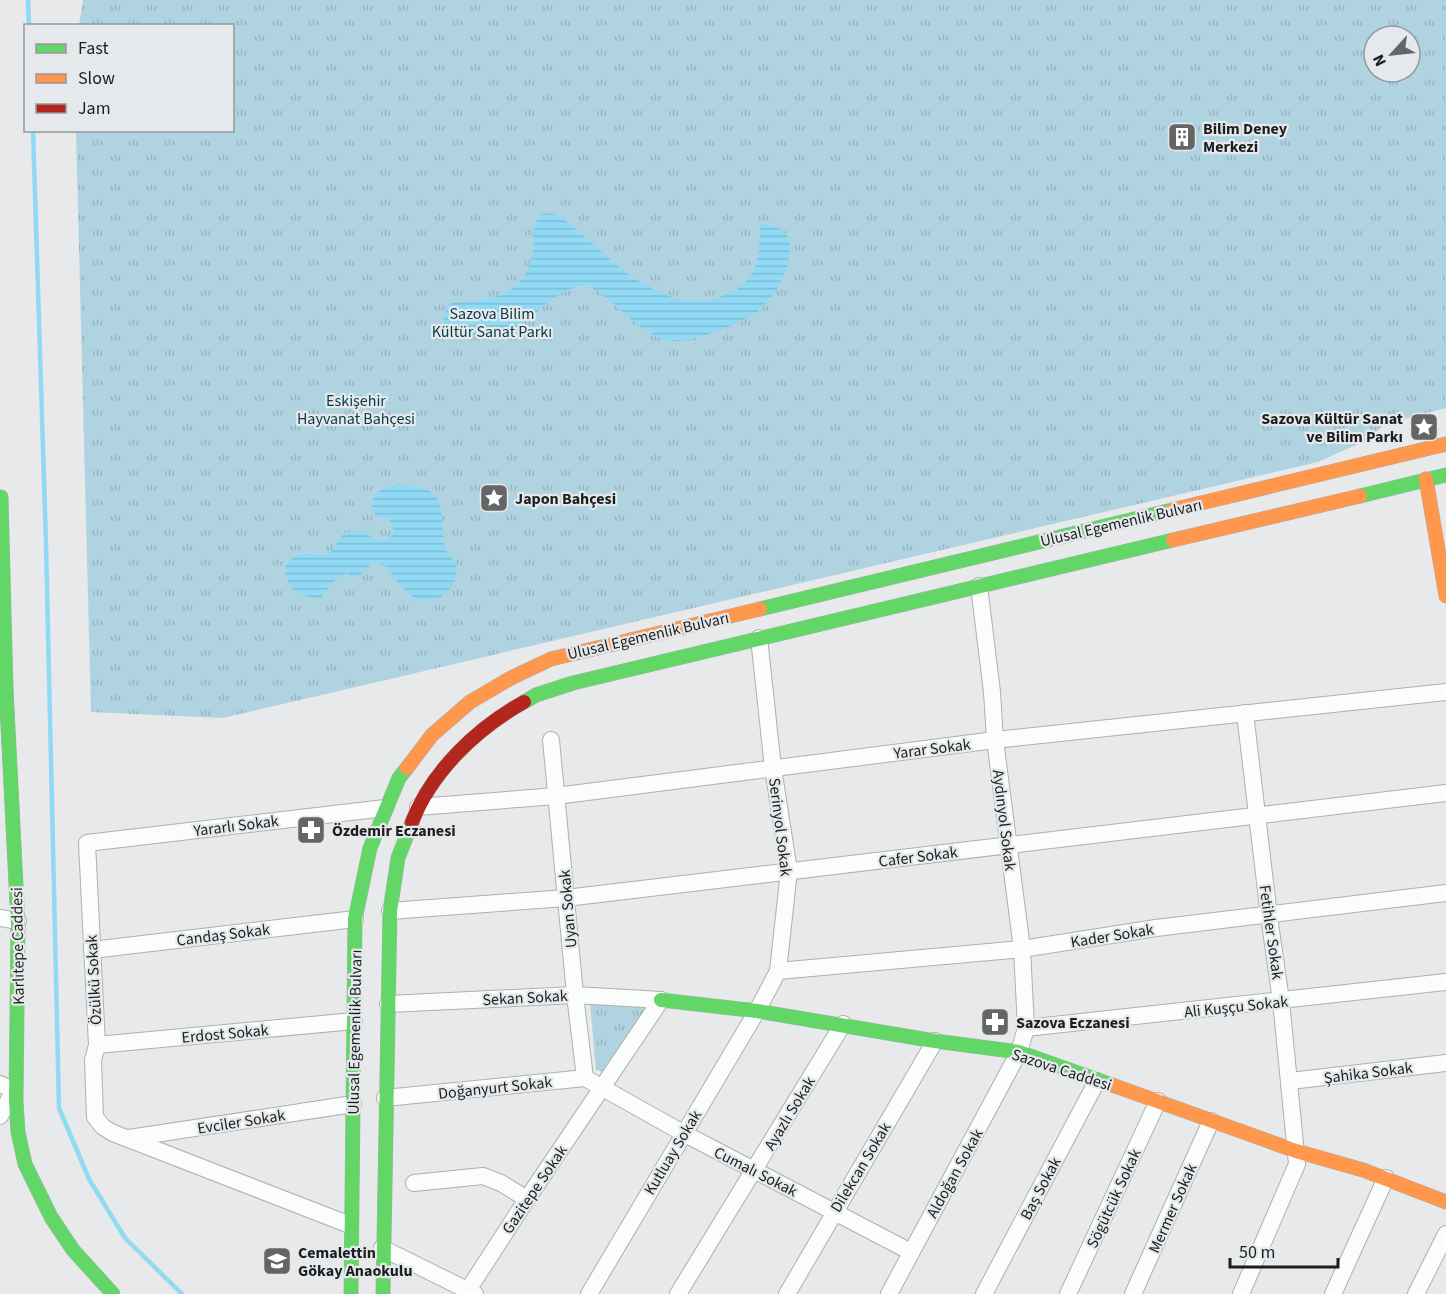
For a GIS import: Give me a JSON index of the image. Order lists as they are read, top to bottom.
{
  "streets": {
    "main road": ["Ulusal Egemenlik Bulvarı", "Karlıtepe Caddesi", "Sazova Caddesi"],
    "street": [
      "Yarar Sokak",
      "Aydınyol Sokak",
      "Yararlı Sokak",
      "Serinyol Sokak",
      "Cafer Sokak",
      "Uyan Sokak",
      "Fetihler Sokak",
      "Candaş Sokak",
      "Kader Sokak",
      "Özülkü Sokak",
      "Sekan Sokak",
      "Ali Kuşçu Sokak",
      "Erdost Sokak",
      "Şahika Sokak",
      "Doğanyurt Sokak",
      "Ayazlı Sokak",
      "Evciler Sokak",
      "Kutluay Sokak",
      "Dilekcan Sokak",
      "Cumalı Sokak",
      "Aldoğan Sokak",
      "Baş Sokak",
      "Gazitepe Sokak",
      "Sögütcük Sokak",
      "Mermer Sokak"
    ]
  },
  "crossings": [
    ["Ulusal Egemenlik Bulvarı", "Yarar Sokak"],
    ["Ulusal Egemenlik Bulvarı", "Aydınyol Sokak"],
    ["Ulusal Egemenlik Bulvarı", "Yararlı Sokak"],
    ["Ulusal Egemenlik Bulvarı", "Serinyol Sokak"],
    ["Ulusal Egemenlik Bulvarı", "Cafer Sokak"],
    ["Ulusal Egemenlik Bulvarı", "Candaş Sokak"],
    ["Ulusal Egemenlik Bulvarı", "Sekan Sokak"],
    ["Ulusal Egemenlik Bulvarı", "Erdost Sokak"],
    ["Ulusal Egemenlik Bulvarı", "Doğanyurt Sokak"],
    ["Ulusal Egemenlik Bulvarı", "Evciler Sokak"],
    ["Yarar Sokak", "Aydınyol Sokak"],
    ["Yarar Sokak", "Serinyol Sokak"],
    ["Yarar Sokak", "Uyan Sokak"],
    ["Yarar Sokak", "Fetihler Sokak"],
    ["Aydınyol Sokak", "Cafer Sokak"],
    ["Aydınyol Sokak", "Kader Sokak"],
    ["Aydınyol Sokak", "Ali Kuşçu Sokak"],
    ["Aydınyol Sokak", "Sazova Caddesi"],
    ["Aydınyol Sokak", "Aldoğan Sokak"],
    ["Yararlı Sokak", "Özülkü Sokak"],
    ["Serinyol Sokak", "Cafer Sokak"],
    ["Serinyol Sokak", "Kader Sokak"],
    ["Serinyol Sokak", "Sazova Caddesi"],
    ["Serinyol Sokak", "Kutluay Sokak"],
    ["Cafer Sokak", "Uyan Sokak"],
    ["Cafer Sokak", "Fetihler Sokak"],
    ["Uyan Sokak", "Sekan Sokak"],
    ["Uyan Sokak", "Doğanyurt Sokak"],
    ["Fetihler Sokak", "Kader Sokak"],
    ["Fetihler Sokak", "Ali Kuşçu Sokak"],
    ["Fetihler Sokak", "Sazova Caddesi"],
    ["Fetihler Sokak", "Şahika Sokak"],
    ["Candaş Sokak", "Özülkü Sokak"],
    ["Özülkü Sokak", "Erdost Sokak"],
    ["Özülkü Sokak", "Evciler Sokak"],
    ["Sekan Sokak", "Sazova Caddesi"],
    ["Sekan Sokak", "Gazitepe Sokak"],
    ["Sazova Caddesi", "Ayazlı Sokak"],
    ["Sazova Caddesi", "Kutluay Sokak"],
    ["Sazova Caddesi", "Dilekcan Sokak"],
    ["Sazova Caddesi", "Aldoğan Sokak"],
    ["Sazova Caddesi", "Baş Sokak"],
    ["Sazova Caddesi", "Gazitepe Sokak"],
    ["Sazova Caddesi", "Sögütcük Sokak"],
    ["Sazova Caddesi", "Mermer Sokak"],
    ["Ayazlı Sokak", "Cumalı Sokak"],
    ["Kutluay Sokak", "Cumalı Sokak"],
    ["Dilekcan Sokak", "Cumalı Sokak"],
    ["Cumalı Sokak", "Aldoğan Sokak"],
    ["Cumalı Sokak", "Gazitepe Sokak"]
  ],
  "parks": ["Sazova Bilim Kültür Sanat Parkı", "Eskişehir Hayvanat Bahçesi"],
  "places": {
    "building": ["Bilim Deney Merkezi"],
    "place": ["Sazova Kültür Sanat ve Bilim Parkı", "Japon Bahçesi"],
    "pharmacy": ["Özdemir Eczanesi", "Sazova Eczanesi"],
    "school or university": ["Cemalettin Gökay Anaokulu"]
  },
  "legend": ["Fast", "Slow", "Jam"],
  "scale_bar": "50 m",
  "north": "bottom left"
}
